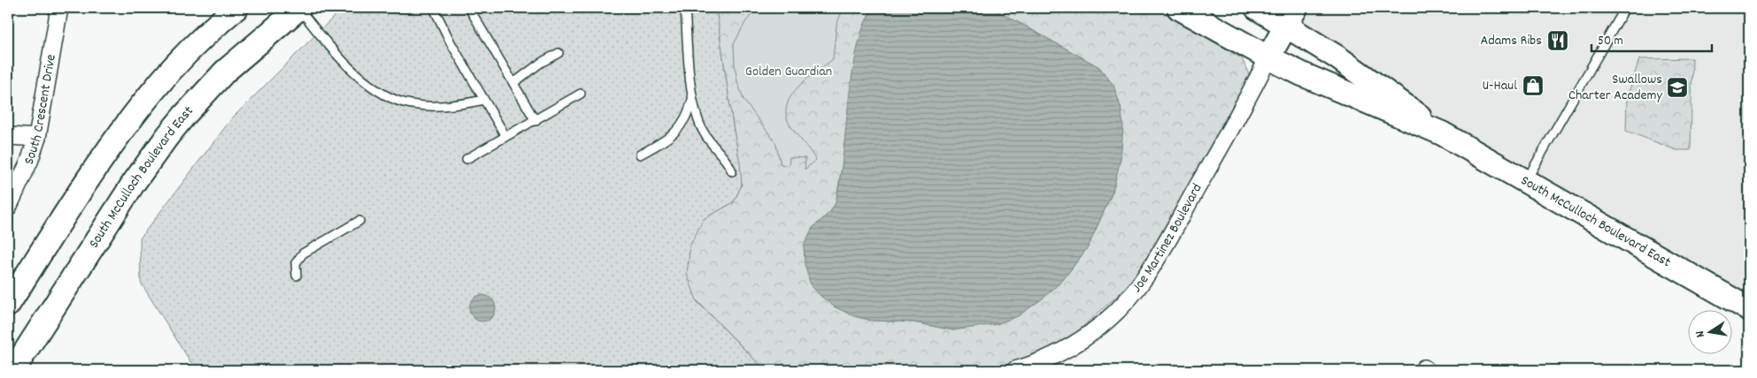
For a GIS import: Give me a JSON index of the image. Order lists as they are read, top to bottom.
{
  "streets": {
    "main road": ["South McCulloch Boulevard East"],
    "street": ["South Crescent Drive", "Joe Martinez Boulevard"]
  },
  "crossings": [
    ["South McCulloch Boulevard East", "Joe Martinez Boulevard"]
  ],
  "parks": ["Golden Guardian"],
  "places": {
    "restaurant": ["Adams Ribs"],
    "shop": ["U-Haul"],
    "school or university": ["Swallows Charter Academy"]
  },
  "scale_bar": "50 m",
  "north": "left"
}
